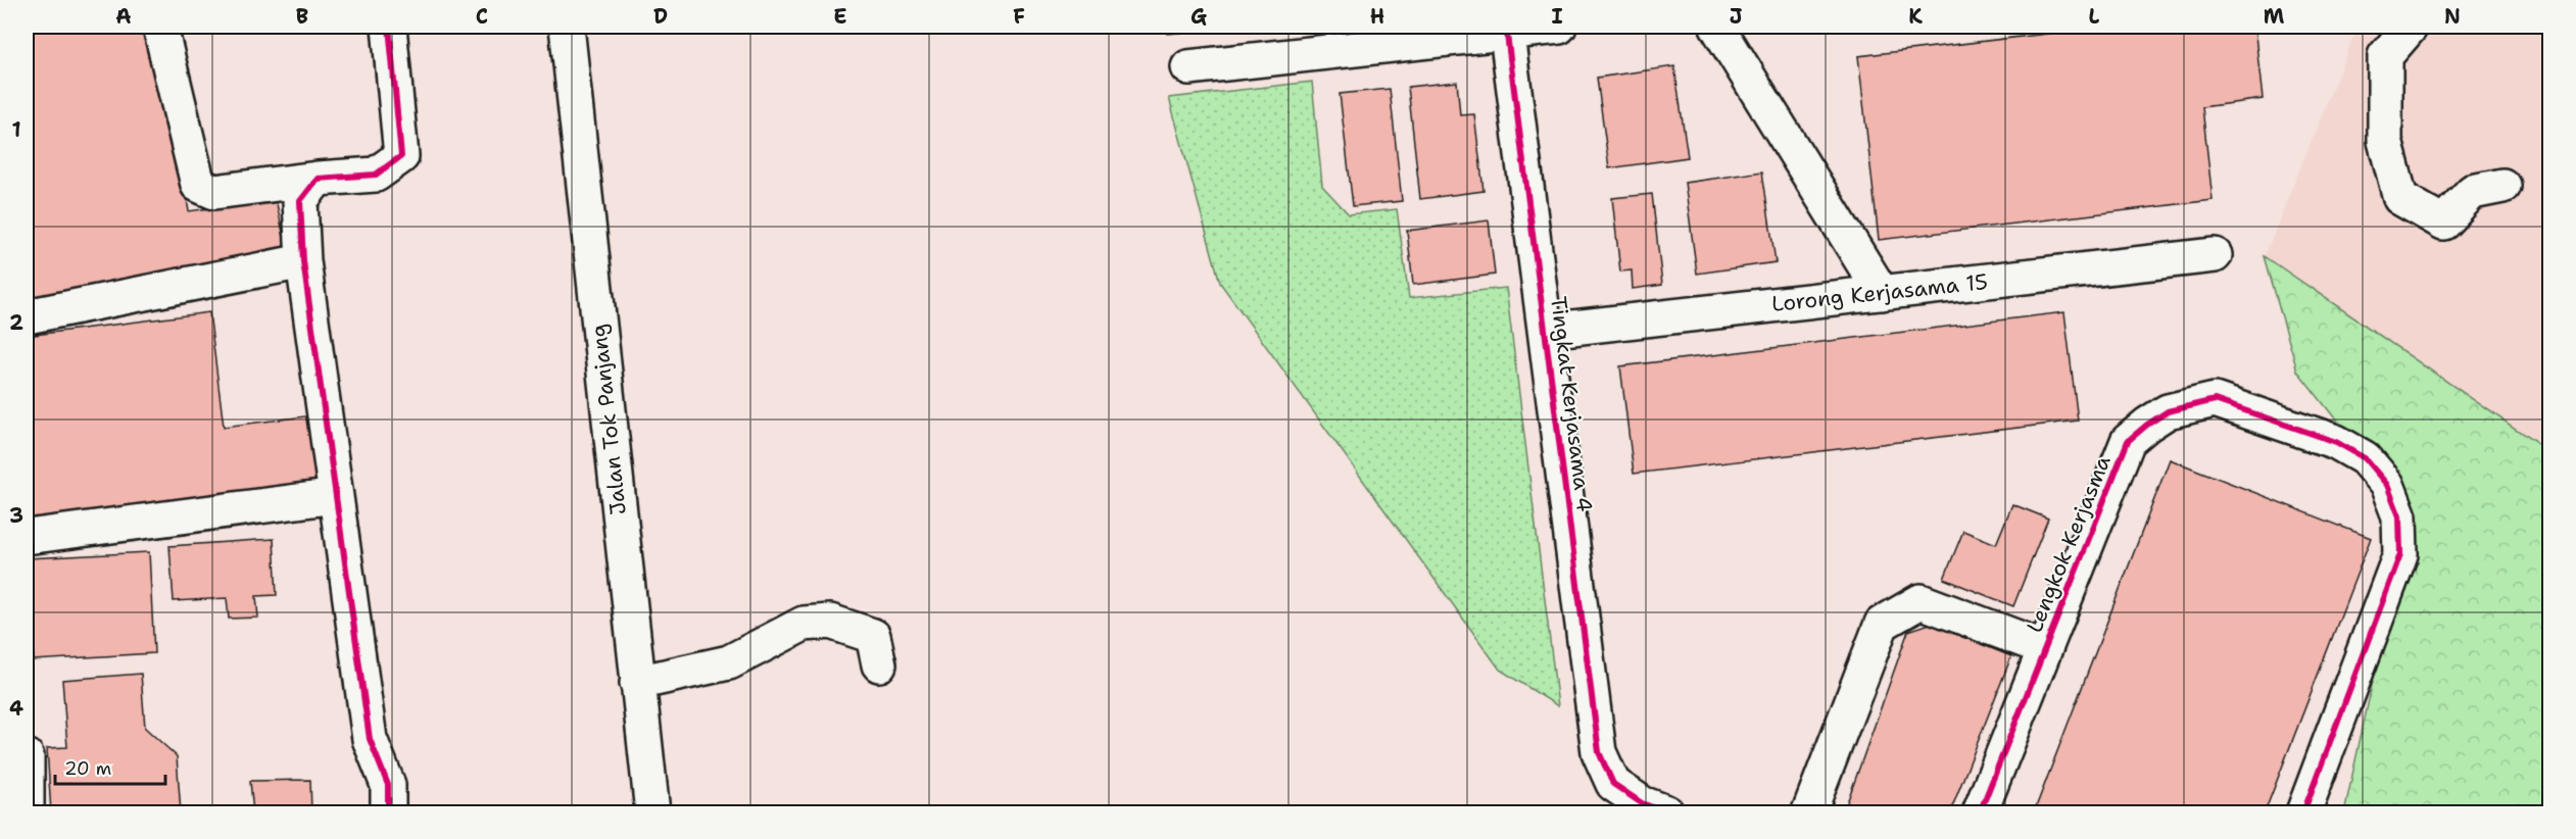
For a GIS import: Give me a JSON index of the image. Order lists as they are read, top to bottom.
{
  "streets": {
    "street": [
      "Lorong Kerjasama 15",
      "Tingkat Kerjasama 4",
      "Jalan Tok Panjang",
      "Lengkok Kerjasma"
    ]
  },
  "crossings": [
    ["Lorong Kerjasama 15", "Tingkat Kerjasama 4"]
  ],
  "scale_bar": "20 m",
  "grid": {
    "columns": [
      "A",
      "B",
      "C",
      "D",
      "E",
      "F",
      "G",
      "H",
      "I",
      "J",
      "K",
      "L",
      "M",
      "N"
    ],
    "rows": [
      "1",
      "2",
      "3",
      "4"
    ]
  }
}
